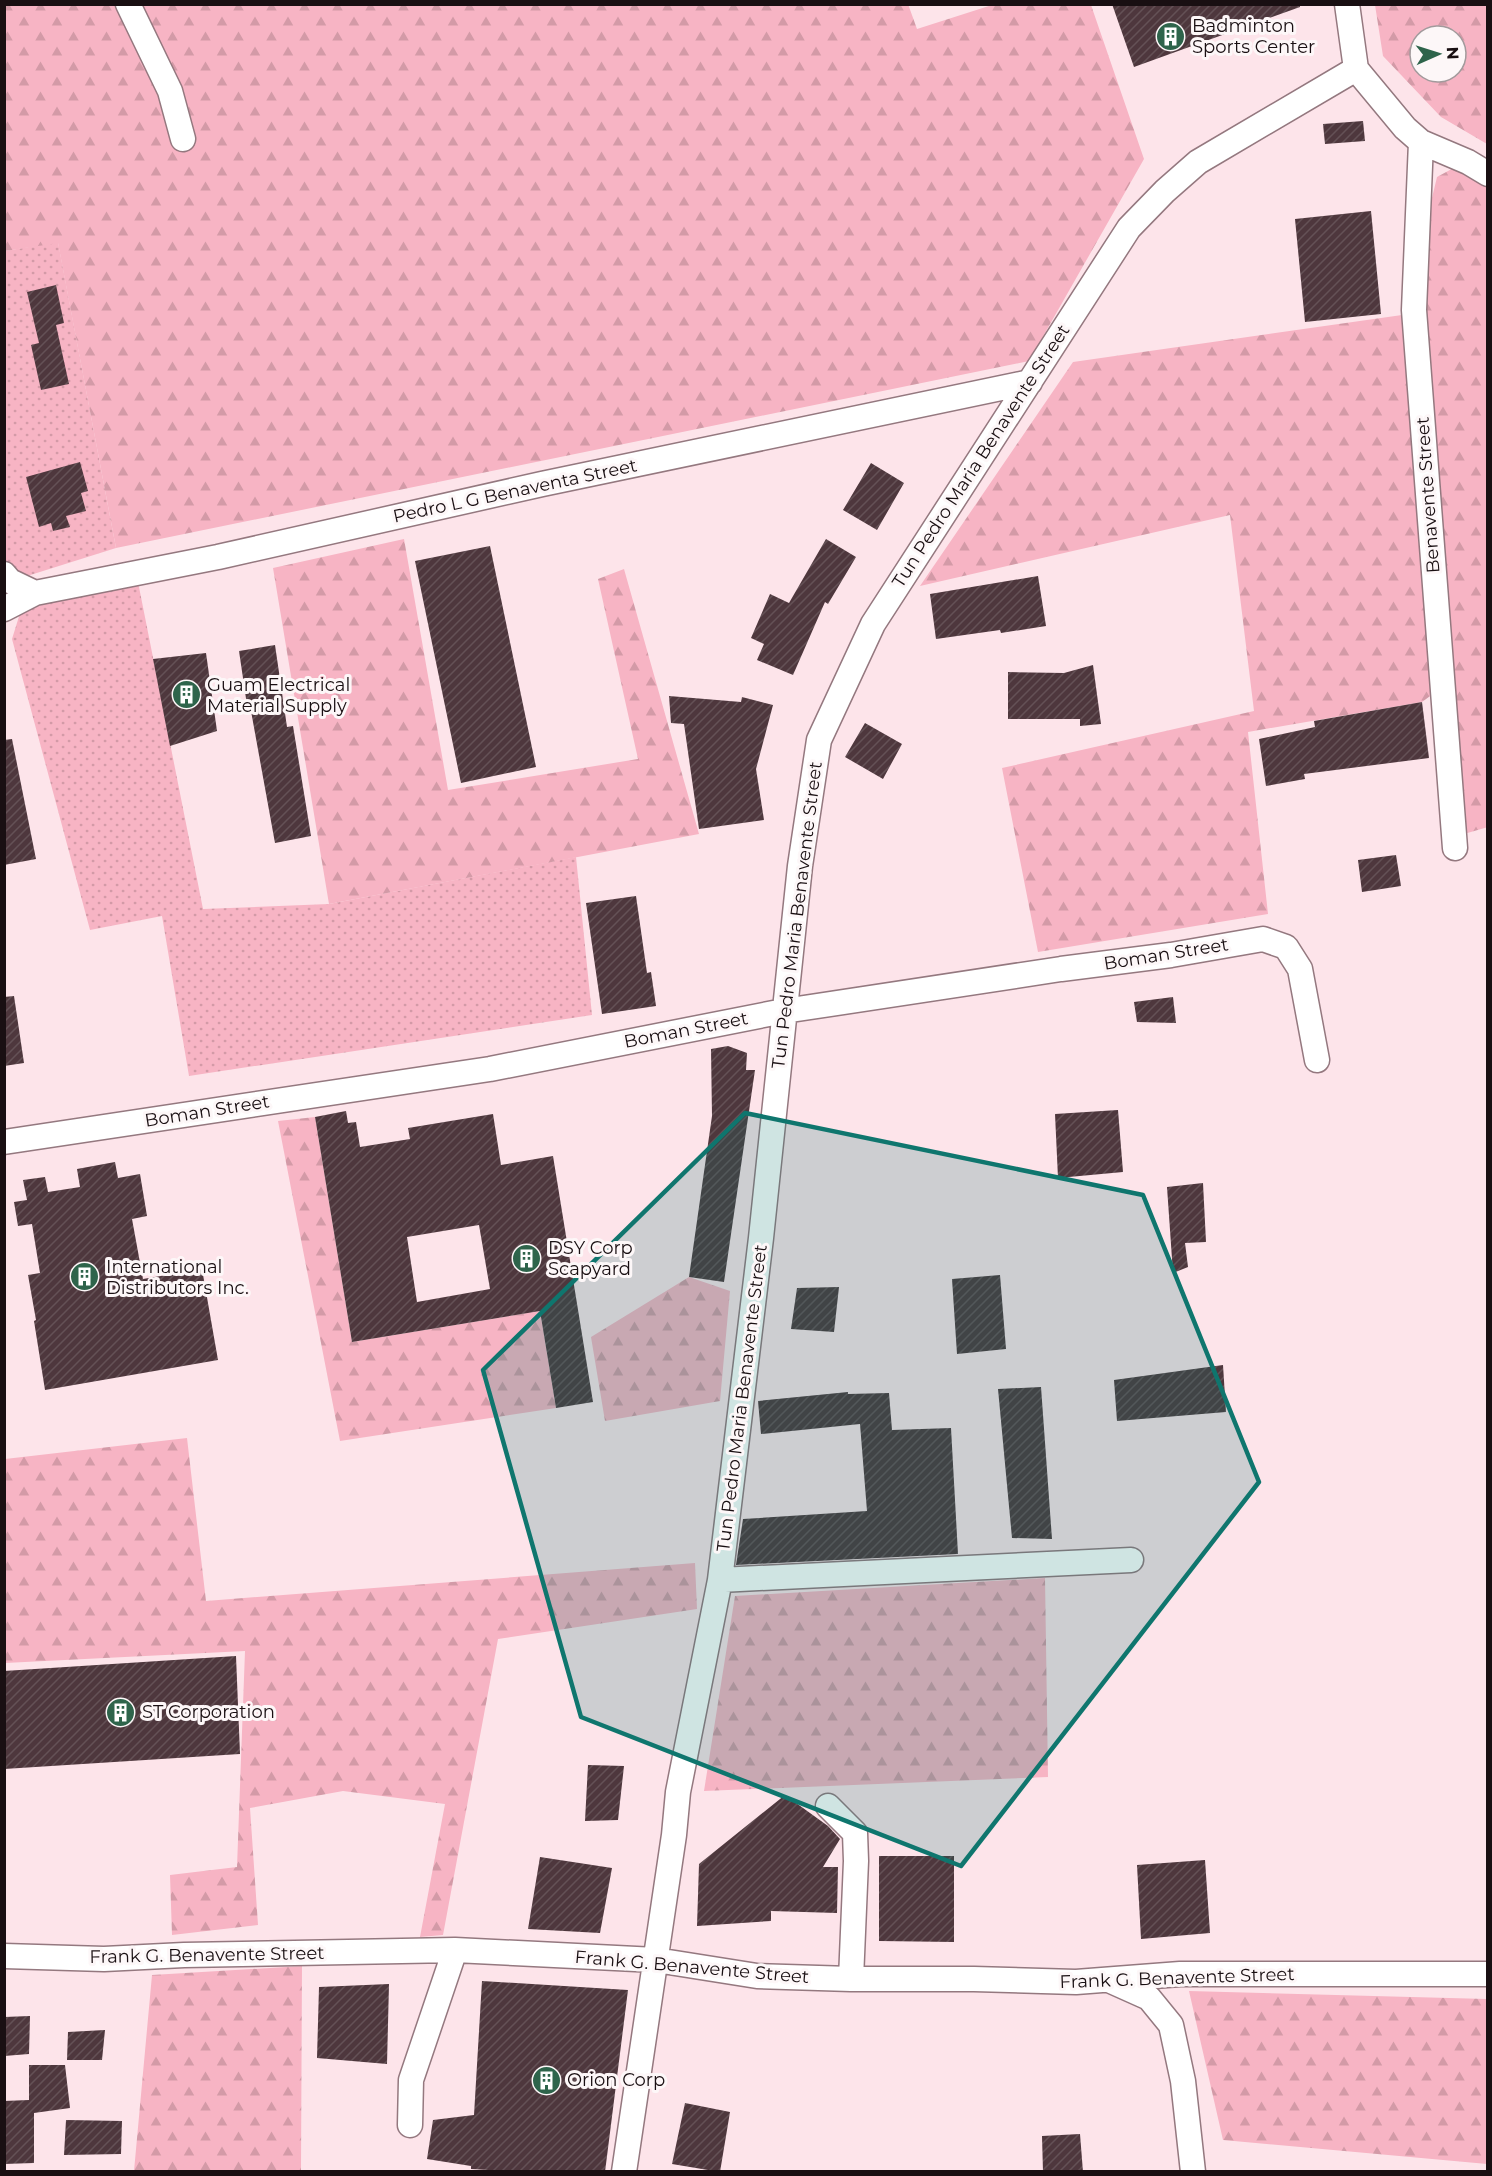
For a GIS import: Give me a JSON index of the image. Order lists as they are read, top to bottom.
{
  "streets": {
    "street": [
      "Tun Pedro Maria Benavente Street",
      "Pedro L G Benaventa Street",
      "Benavente Street",
      "Boman Street",
      "Frank G. Benavente Street"
    ]
  },
  "crossings": [
    ["Tun Pedro Maria Benavente Street", "Pedro L G Benaventa Street"],
    ["Tun Pedro Maria Benavente Street", "Boman Street"],
    ["Tun Pedro Maria Benavente Street", "Frank G. Benavente Street"]
  ],
  "places": {
    "building": [
      "Badminton Sports Center",
      "Guam Electrical Material Supply",
      "DSY Corp Scapyard",
      "International Distributors Inc.",
      "ST Corporation",
      "Orion Corp"
    ]
  },
  "north": "right"
}
